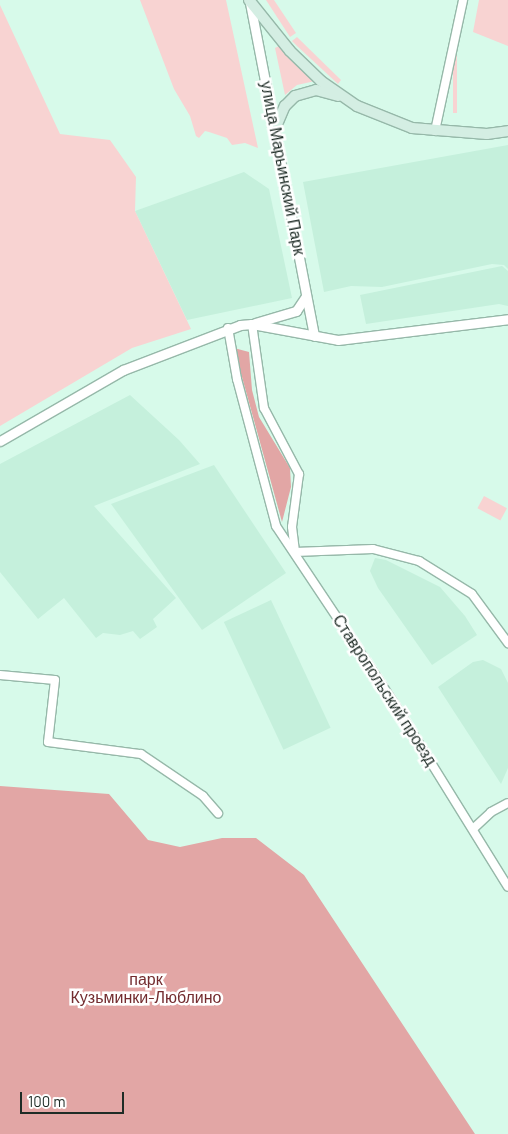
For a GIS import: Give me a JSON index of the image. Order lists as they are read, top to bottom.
{
  "streets": {
    "street": ["улица Марьинский Парк", "Ставропольский проезд"]
  },
  "parks": ["парк Кузьминки-Люблино"],
  "scale_bar": "100 m"
}
